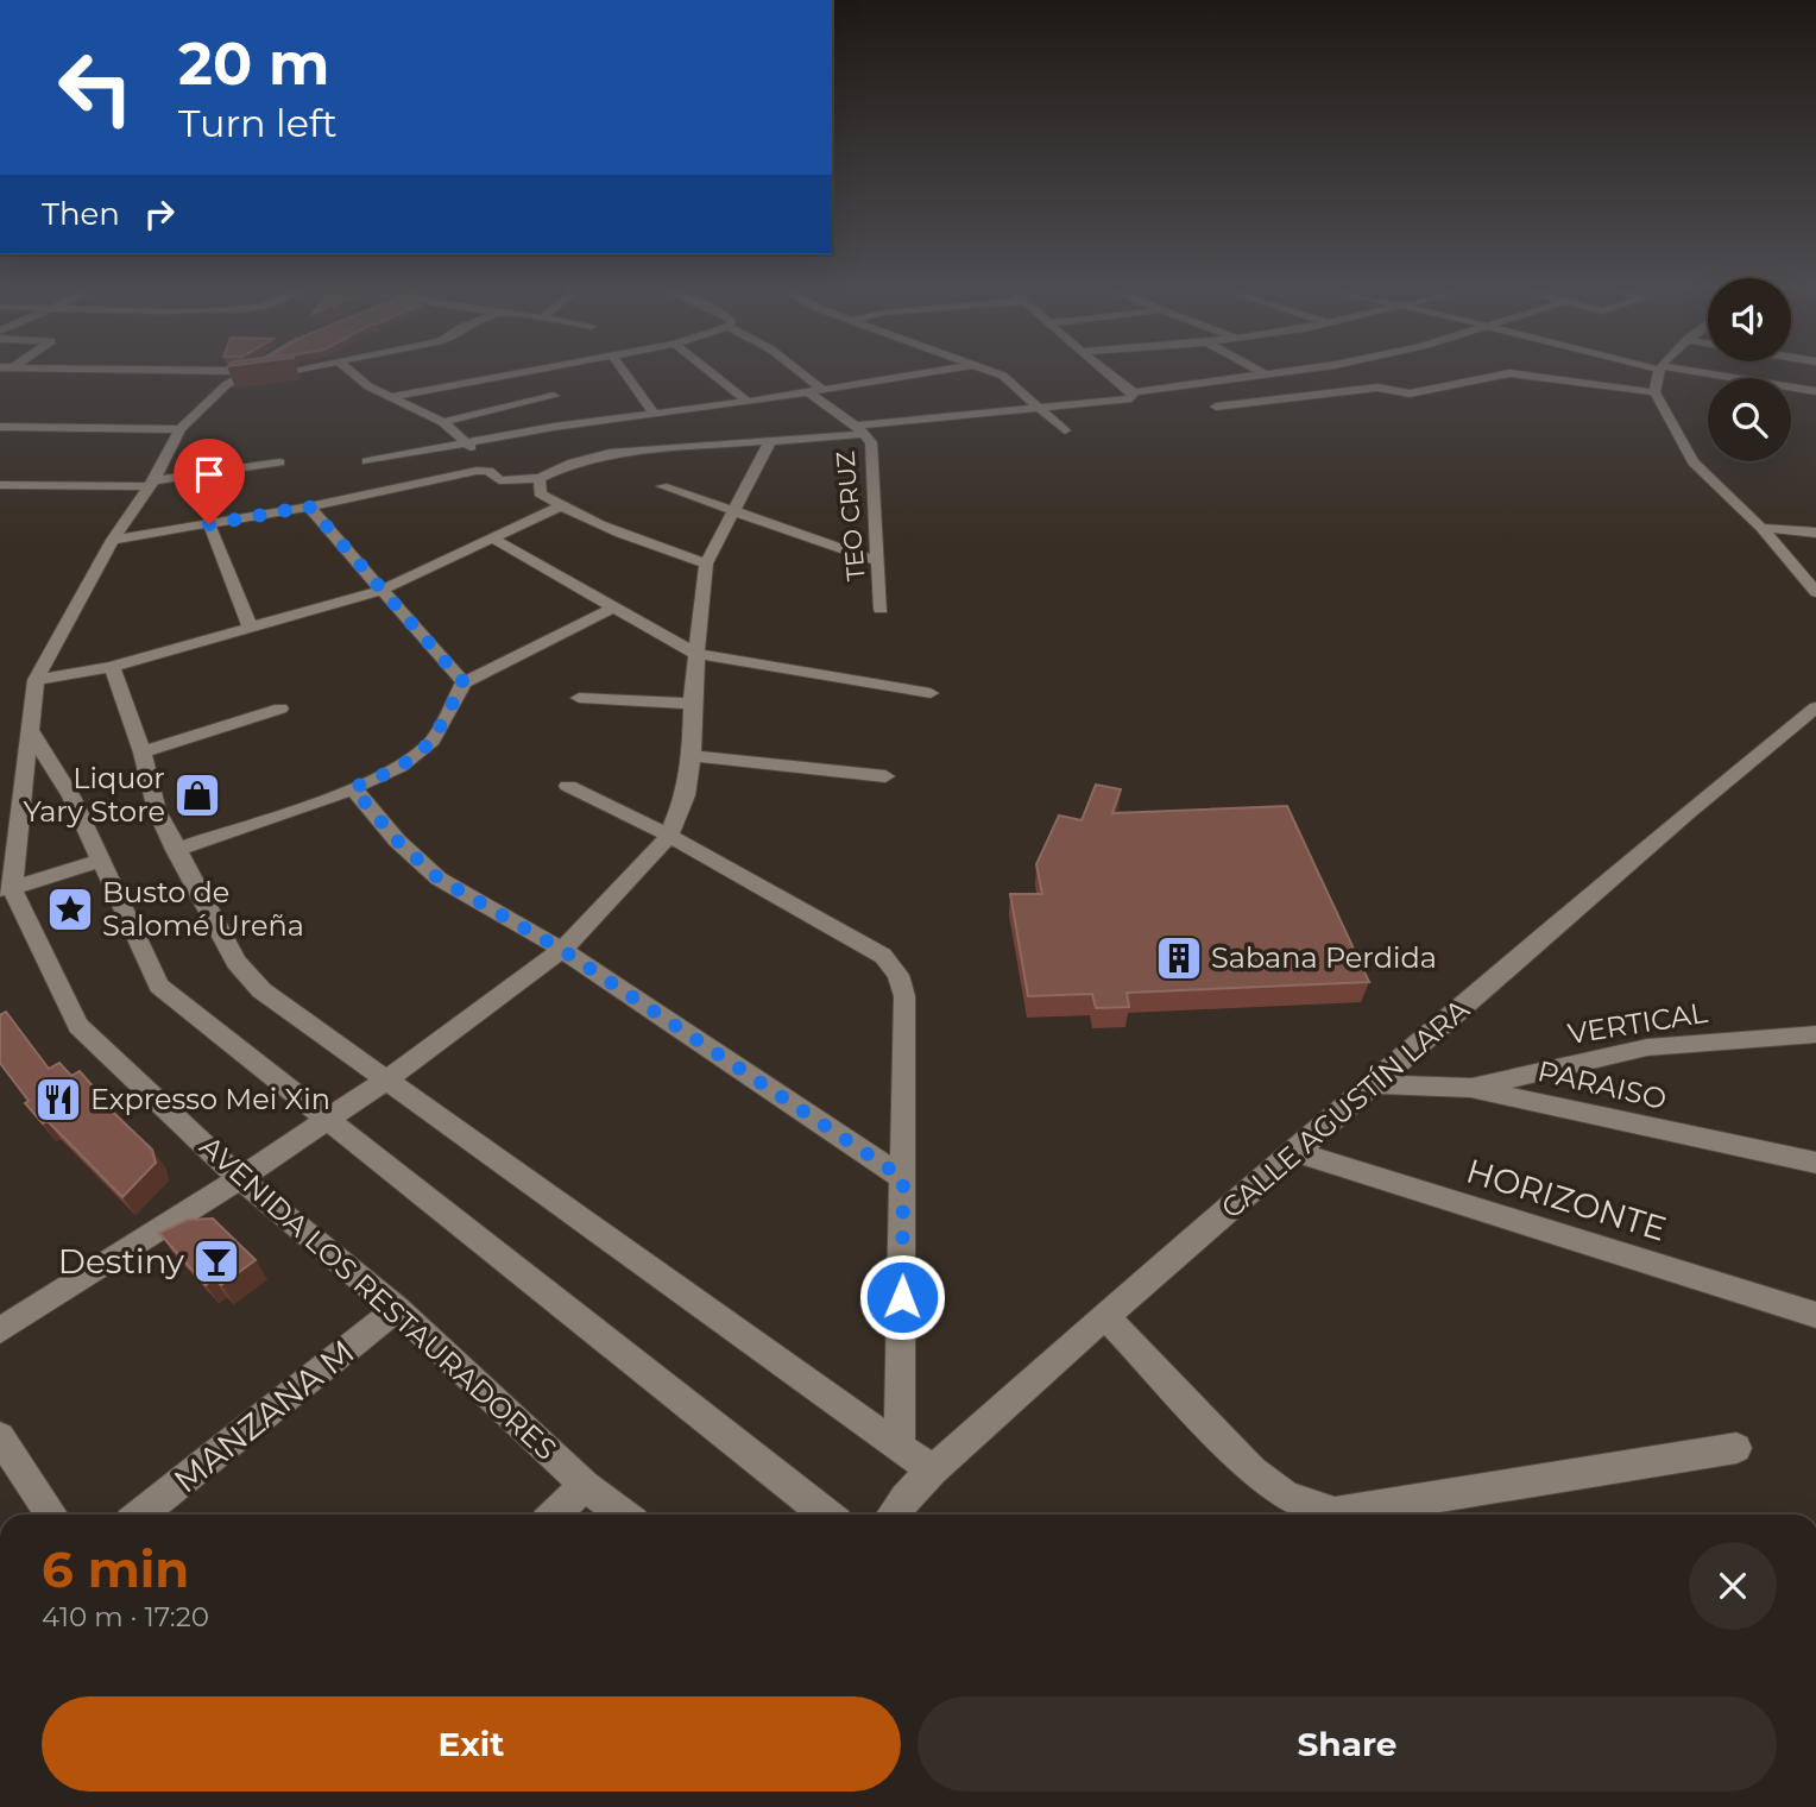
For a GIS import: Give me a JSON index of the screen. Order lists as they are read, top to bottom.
{
  "streets": {
    "street": [
      "TEO CRUZ",
      "VERTICAL",
      "PARAISO",
      "CALLE AGUSTÍN LARA",
      "HORIZONTE",
      "AVENIDA LOS RESTAURADORES",
      "MANZANA M"
    ]
  },
  "crossings": [
    ["VERTICAL", "PARAISO"],
    ["PARAISO", "CALLE AGUSTÍN LARA"],
    ["CALLE AGUSTÍN LARA", "HORIZONTE"],
    ["AVENIDA LOS RESTAURADORES", "MANZANA M"]
  ],
  "places": {
    "shop": ["Liquor Yary Store"],
    "place": ["Busto de Salomé Ureña"],
    "building": ["Sabana Perdida"],
    "restaurant": ["Expresso Mei Xin"],
    "bar": ["Destiny"]
  },
  "page": {
    "turn": ["20 m", "Turn left"],
    "then": "Then",
    "heading": ["6 min", "410 m · 17:20"],
    "buttons": ["Exit", "Share"]
  }
}
